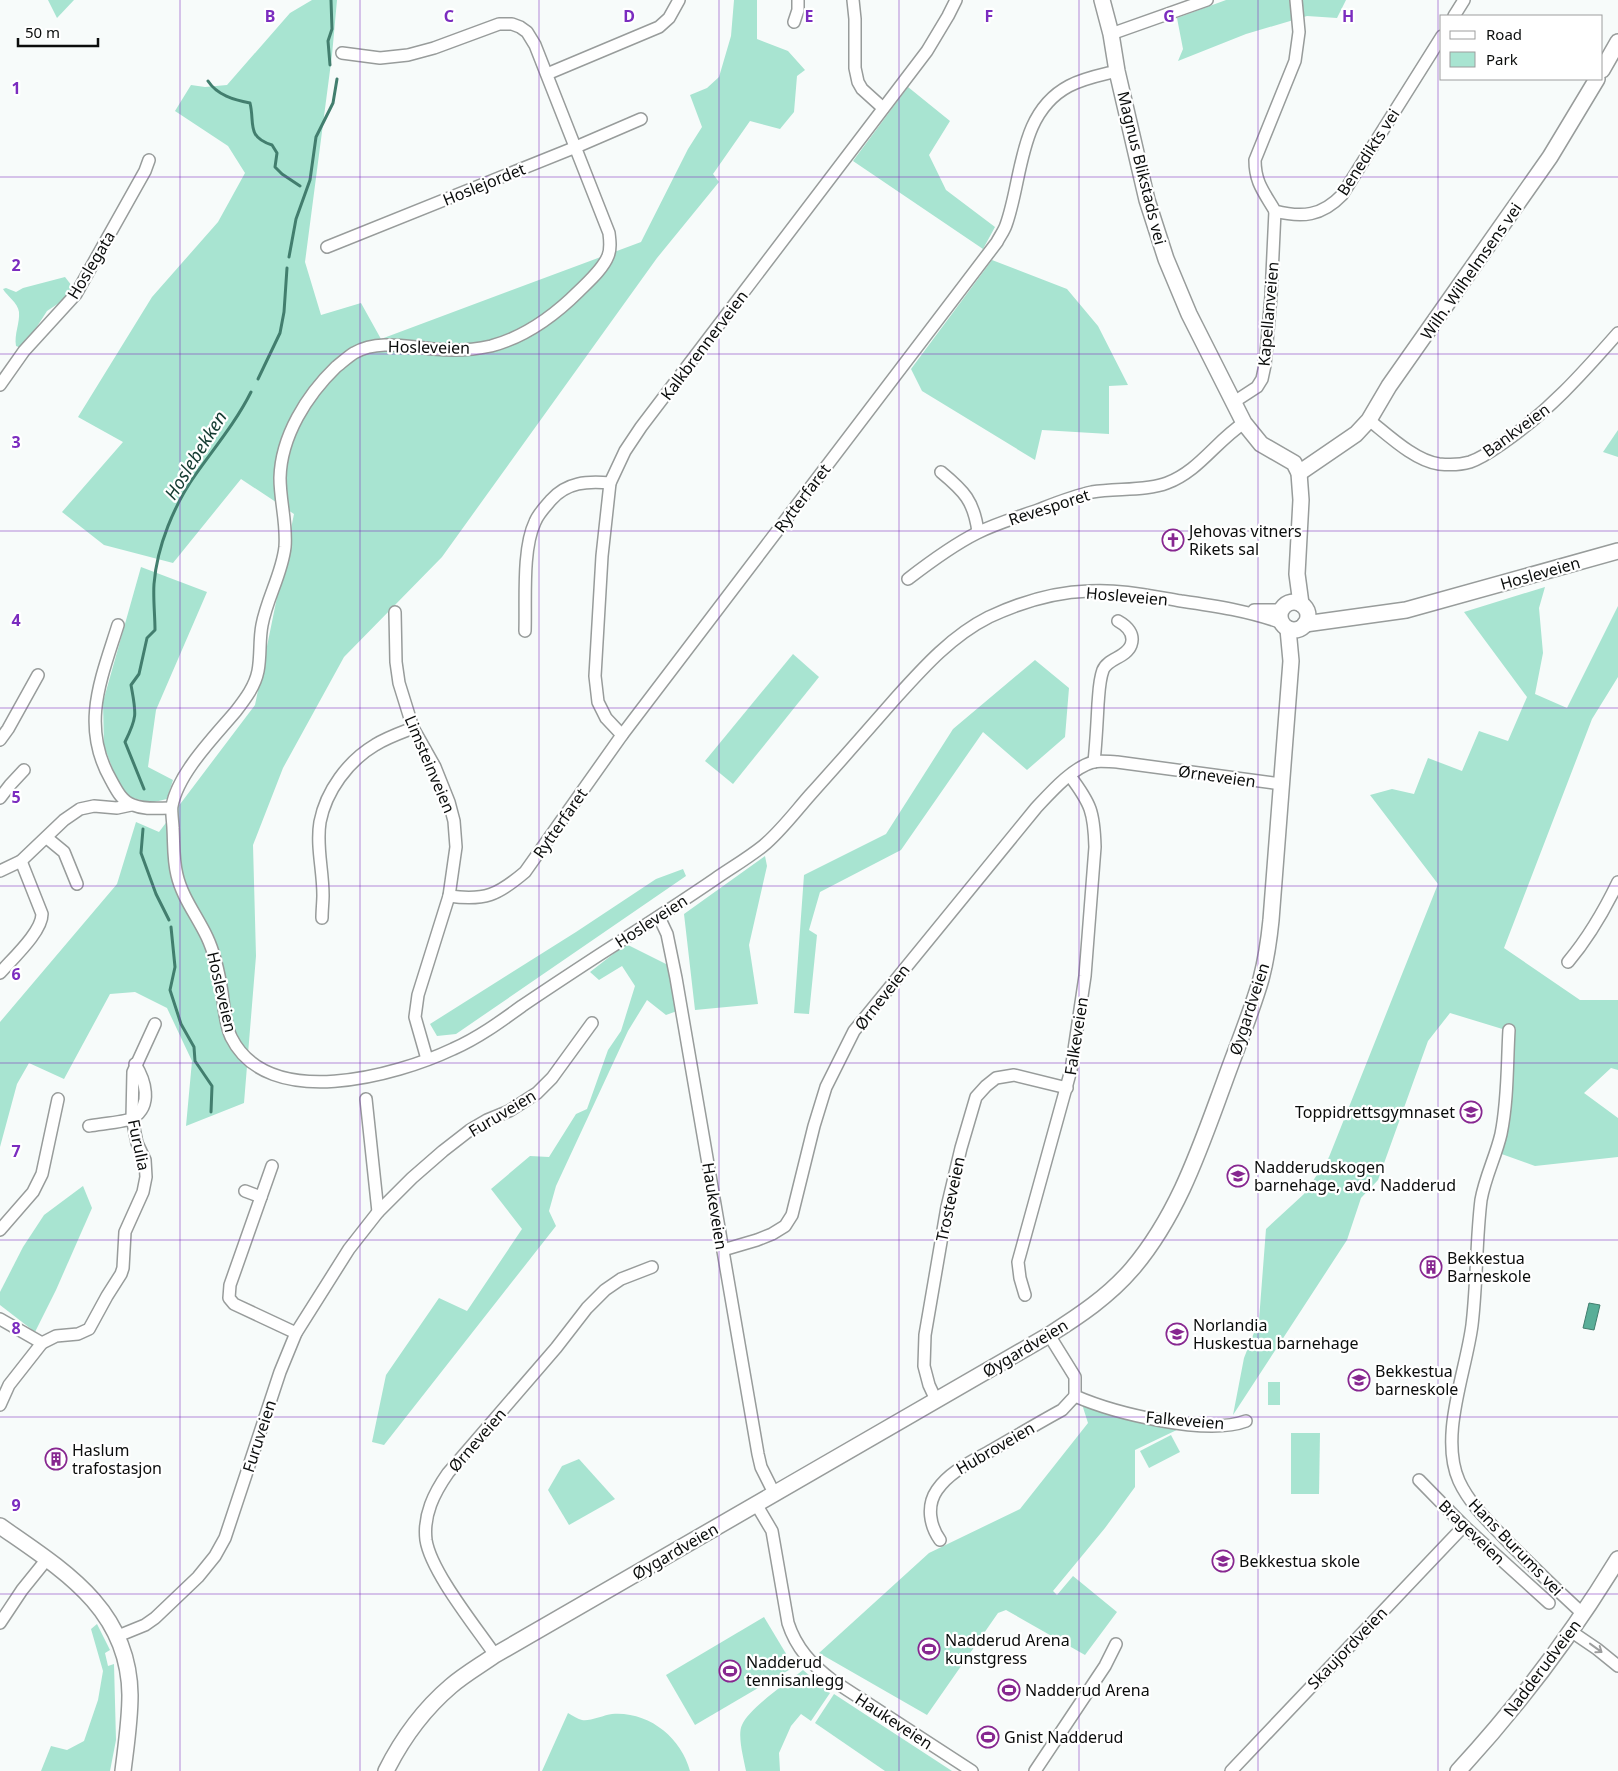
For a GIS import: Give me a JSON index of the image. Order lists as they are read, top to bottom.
{
  "streets": {
    "street": [
      "Benedikts vei",
      "Magnus Blikstads vei",
      "Hoslejordet",
      "Hoslegata",
      "Wilh. Wilhelmsens vei",
      "Kapellanveien",
      "Kalkbrennerveien",
      "Hosleveien",
      "Bankveien",
      "Rytterfaret",
      "Revesporet",
      "Limsteinveien",
      "Ørneveien",
      "Øygardveien",
      "Falkeveien",
      "Furuveien",
      "Furulia",
      "Trosteveien",
      "Haukeveien",
      "Hubroveien",
      "Brageveien",
      "Hans Burums vei",
      "Skaujordveien",
      "Nadderudveien"
    ]
  },
  "crossings": [
    ["Benedikts vei", "Kapellanveien"],
    ["Magnus Blikstads vei", "Wilh. Wilhelmsens vei"],
    ["Magnus Blikstads vei", "Kapellanveien"],
    ["Magnus Blikstads vei", "Rytterfaret"],
    ["Magnus Blikstads vei", "Revesporet"],
    ["Magnus Blikstads vei", "Øygardveien"],
    ["Hoslejordet", "Hosleveien"],
    ["Wilh. Wilhelmsens vei", "Bankveien"],
    ["Wilh. Wilhelmsens vei", "Øygardveien"],
    ["Kalkbrennerveien", "Rytterfaret"],
    ["Hosleveien", "Limsteinveien"],
    ["Hosleveien", "Øygardveien"],
    ["Hosleveien", "Haukeveien"],
    ["Rytterfaret", "Limsteinveien"],
    ["Ørneveien", "Øygardveien"],
    ["Ørneveien", "Falkeveien"],
    ["Ørneveien", "Haukeveien"],
    ["Øygardveien", "Trosteveien"],
    ["Øygardveien", "Haukeveien"],
    ["Falkeveien", "Trosteveien"],
    ["Falkeveien", "Hubroveien"],
    ["Brageveien", "Skaujordveien"],
    ["Hans Burums vei", "Nadderudveien"]
  ],
  "water": ["Hoslebekken"],
  "places": {
    "church": ["Jehovas vitners Rikets sal"],
    "school or university": [
      "Toppidrettsgymnaset",
      "Nadderudskogen barnehage, avd. Nadderud",
      "Norlandia Huskestua barnehage",
      "Bekkestua barneskole",
      "Bekkestua skole"
    ],
    "building": ["Bekkestua Barneskole", "Haslum trafostasjon"],
    "sports": [
      "Nadderud Arena kunstgress",
      "Nadderud tennisanlegg",
      "Nadderud Arena",
      "Gnist Nadderud"
    ]
  },
  "legend": ["Road", "Park"],
  "scale_bar": "50 m",
  "grid": {
    "columns": [
      "B",
      "C",
      "D",
      "E",
      "F",
      "G",
      "H"
    ],
    "rows": [
      "1",
      "2",
      "3",
      "4",
      "5",
      "6",
      "7",
      "8",
      "9"
    ]
  }
}
